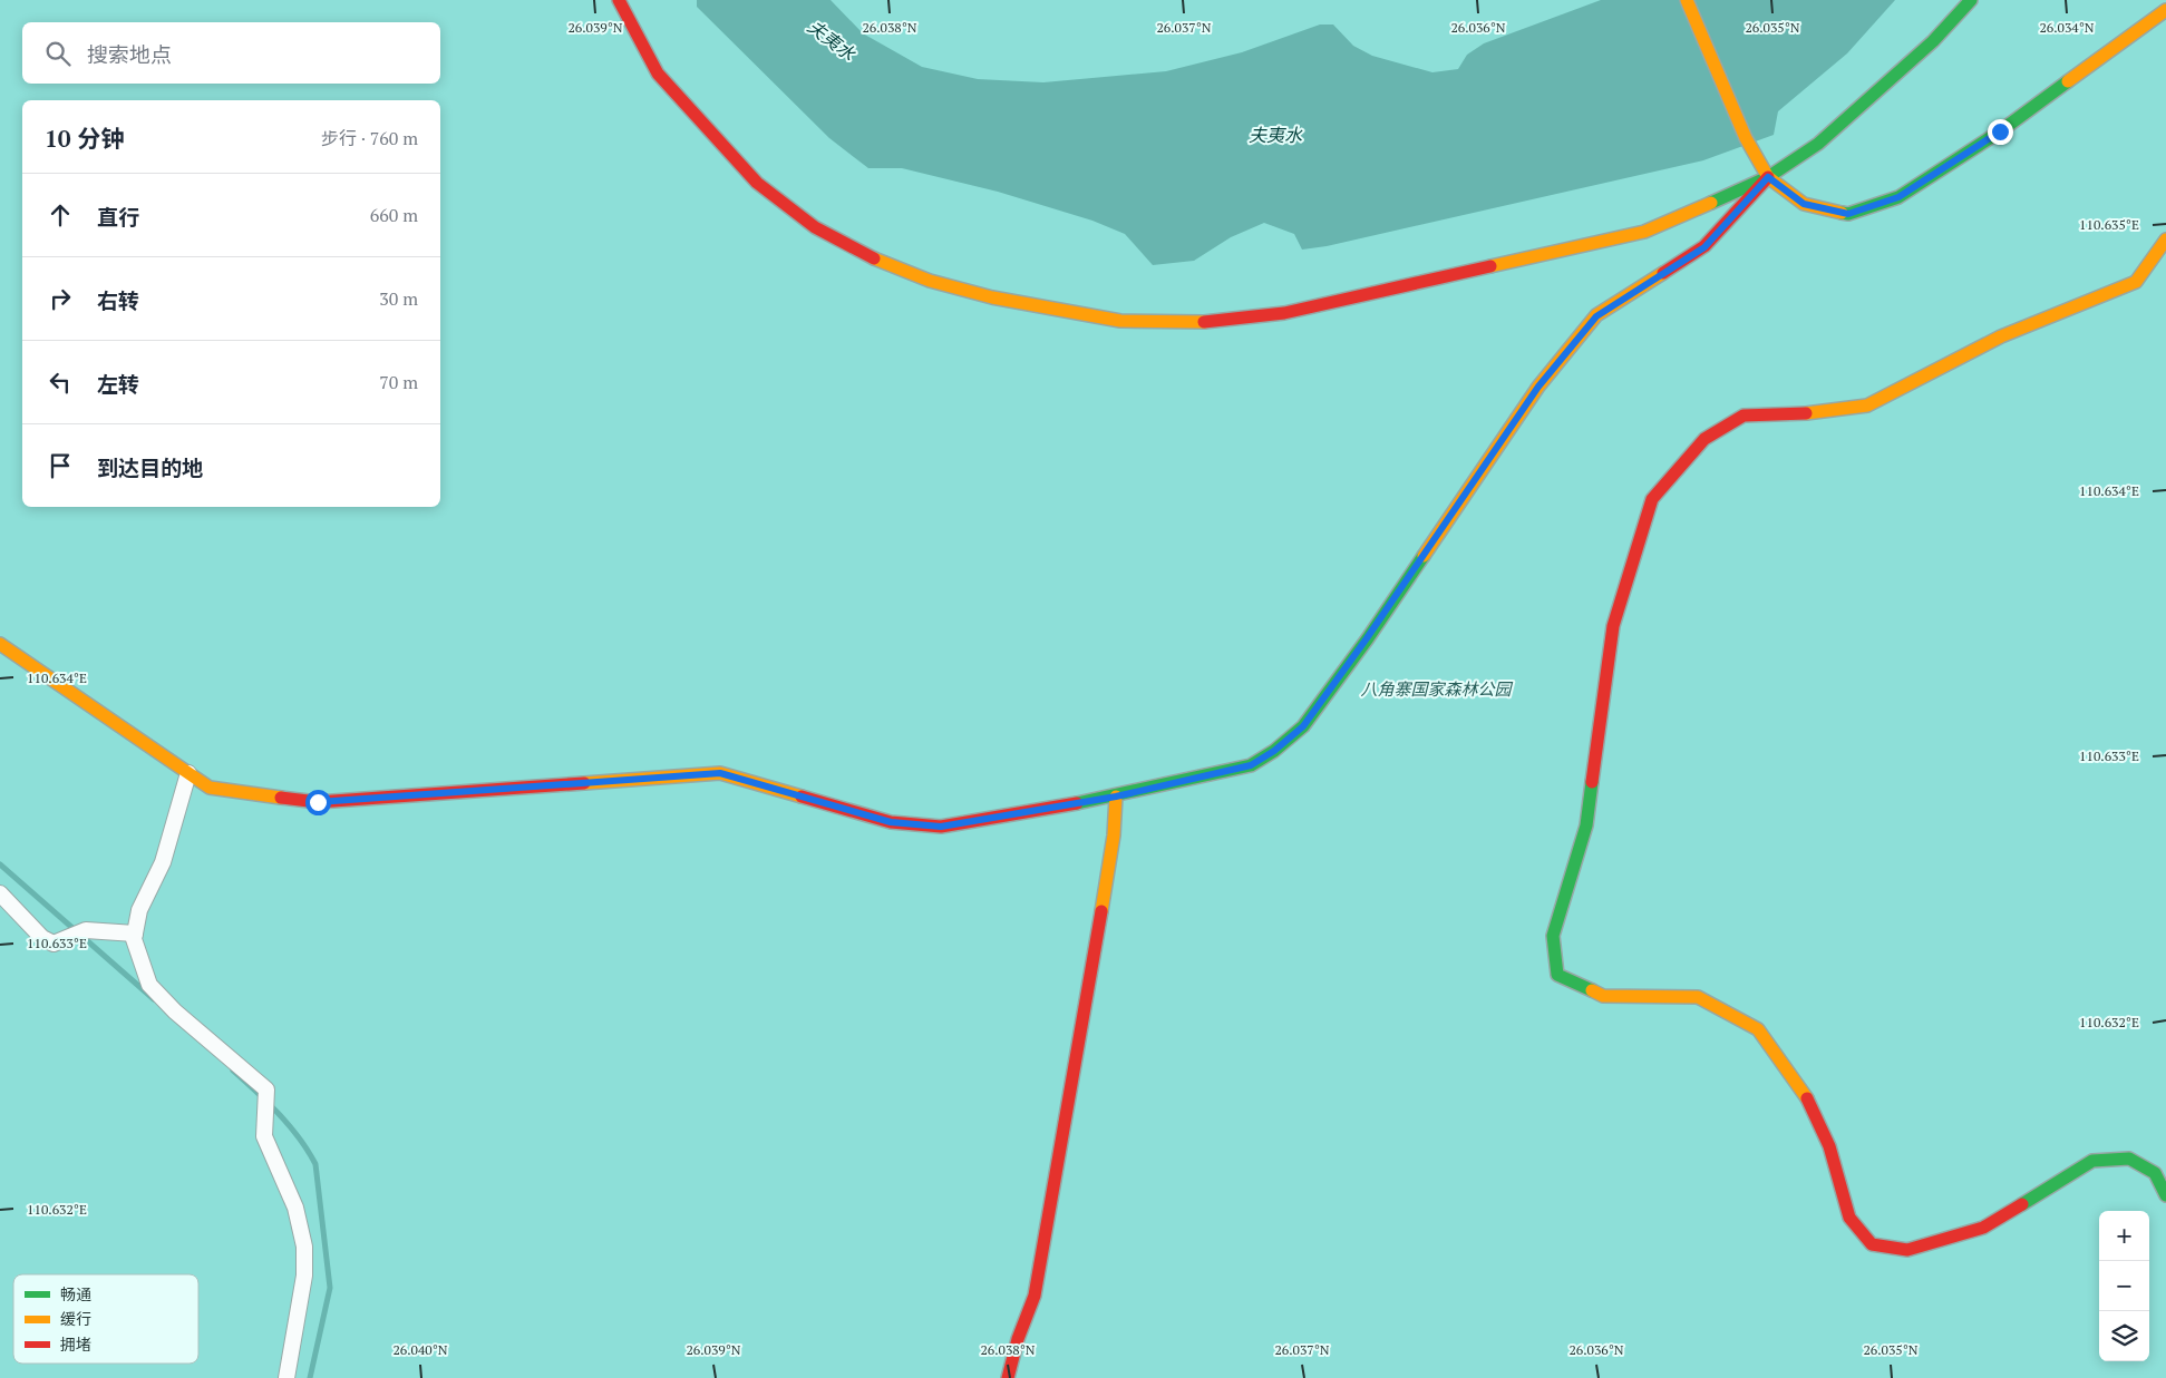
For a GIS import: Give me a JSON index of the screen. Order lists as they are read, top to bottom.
{
  "water": ["夫夷水"],
  "parks": ["八角寨国家森林公园"],
  "legend": ["畅通", "缓行", "拥堵"],
  "page": {
    "search": "搜索地点",
    "heading": ["10 分钟", "步行 · 760 m"],
    "list": [
      ["直行", "660 m"],
      ["右转", "30 m"],
      ["左转", "70 m"],
      "到达目的地"
    ],
    "map_buttons": ["+", "−"]
  },
  "coordinates": [
    "26.038°N",
    "26.037°N",
    "26.034°N",
    "26.039°N",
    "26.036°N",
    "26.035°N",
    "110.635°E",
    "110.634°E",
    "110.633°E",
    "110.632°E",
    "26.040°N"
  ]
}
